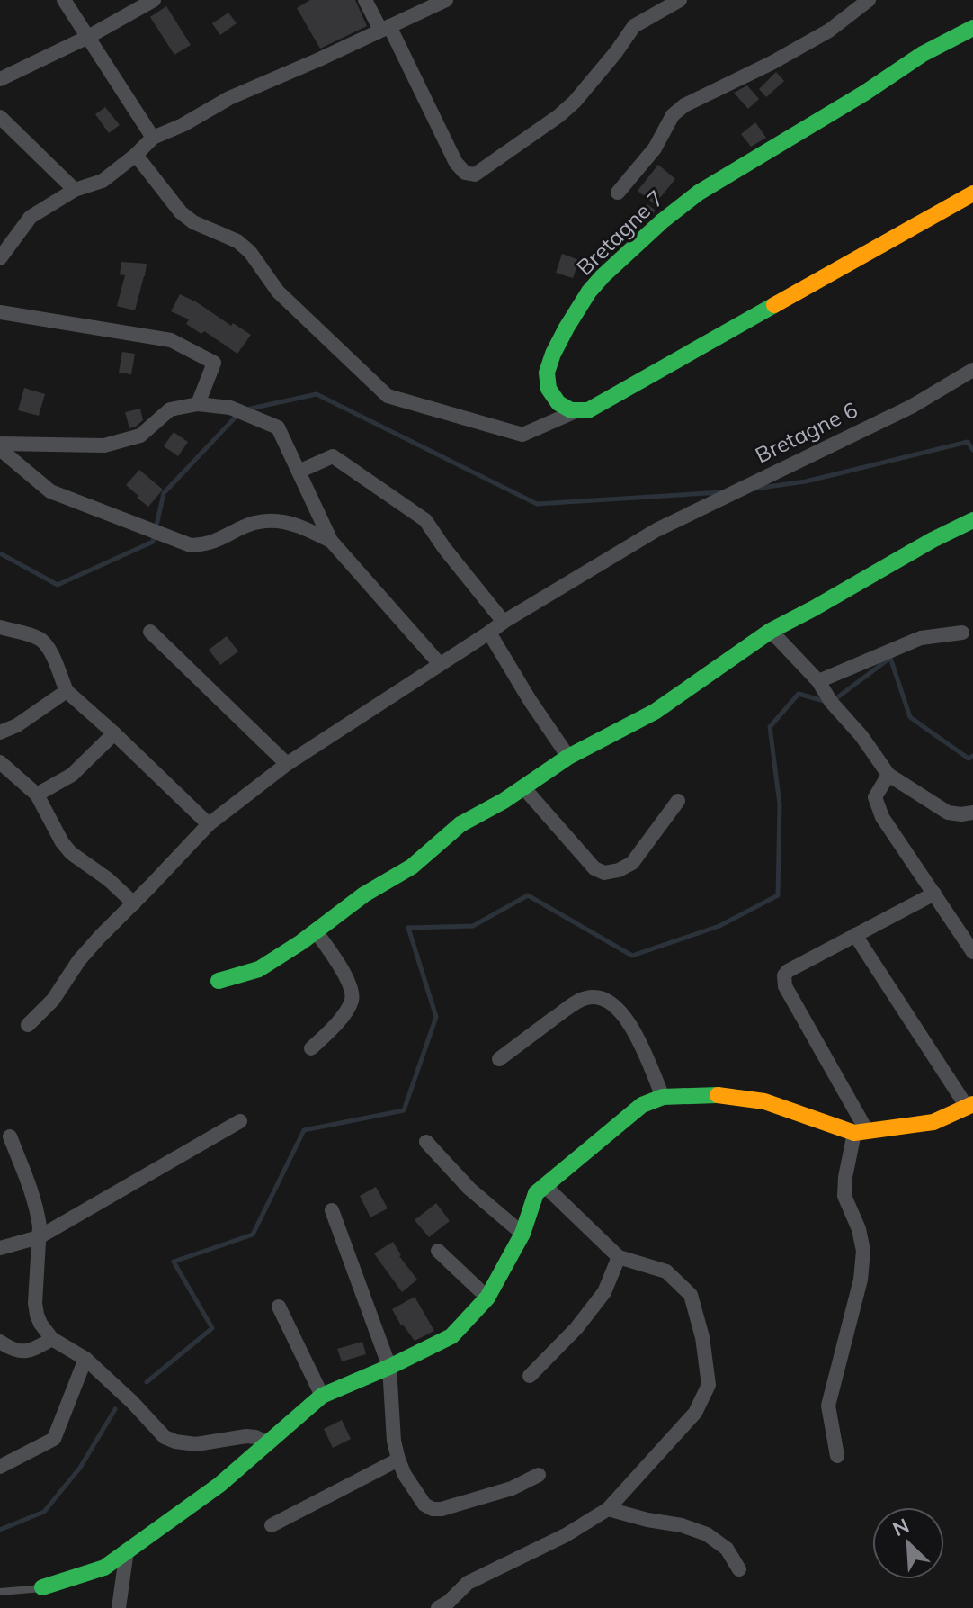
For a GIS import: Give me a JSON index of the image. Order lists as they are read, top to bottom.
{
  "streets": {
    "street": ["Bretagne 7", "Bretagne 6"]
  },
  "north": "top left"
}
